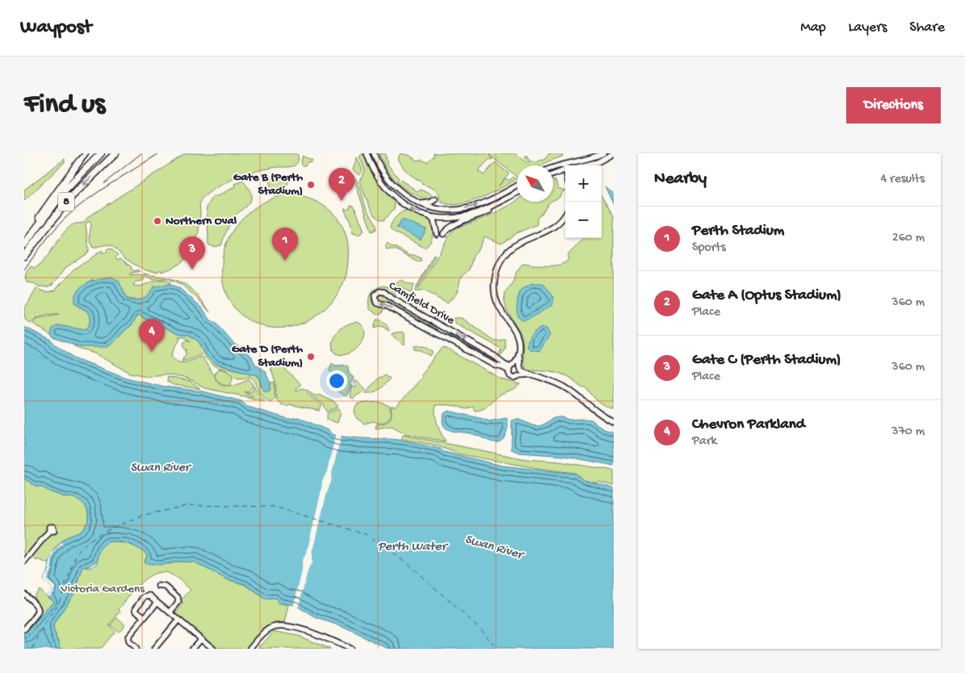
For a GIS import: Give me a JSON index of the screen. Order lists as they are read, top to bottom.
{
  "streets": {
    "highway": ["8"],
    "street": ["Camfield Drive"]
  },
  "water": ["Swan River", "Perth Water"],
  "parks": ["Victoria Gardens"],
  "places": ["Gate B (Perth Stadium)", "Northern Oval", "Gate D (Perth Stadium)"],
  "north": "top left",
  "page": {
    "header": "Waypost",
    "nav": ["Map", "Layers", "Share"],
    "buttons": "Directions",
    "title": "Find us",
    "heading": ["Nearby", "4 results"],
    "map_buttons": ["+", "−"],
    "pins": [
      "2",
      "1",
      "3",
      "4"
    ],
    "list": [
      {
        "mark": "1",
        "name": "Perth Stadium",
        "note": "Sports",
        "value": "260 m"
      },
      {
        "mark": "2",
        "name": "Gate A (Optus Stadium)",
        "note": "Place",
        "value": "360 m"
      },
      {
        "mark": "3",
        "name": "Gate C (Perth Stadium)",
        "note": "Place",
        "value": "360 m"
      },
      {
        "mark": "4",
        "name": "Chevron Parkland",
        "note": "Park",
        "value": "370 m"
      }
    ]
  }
}
